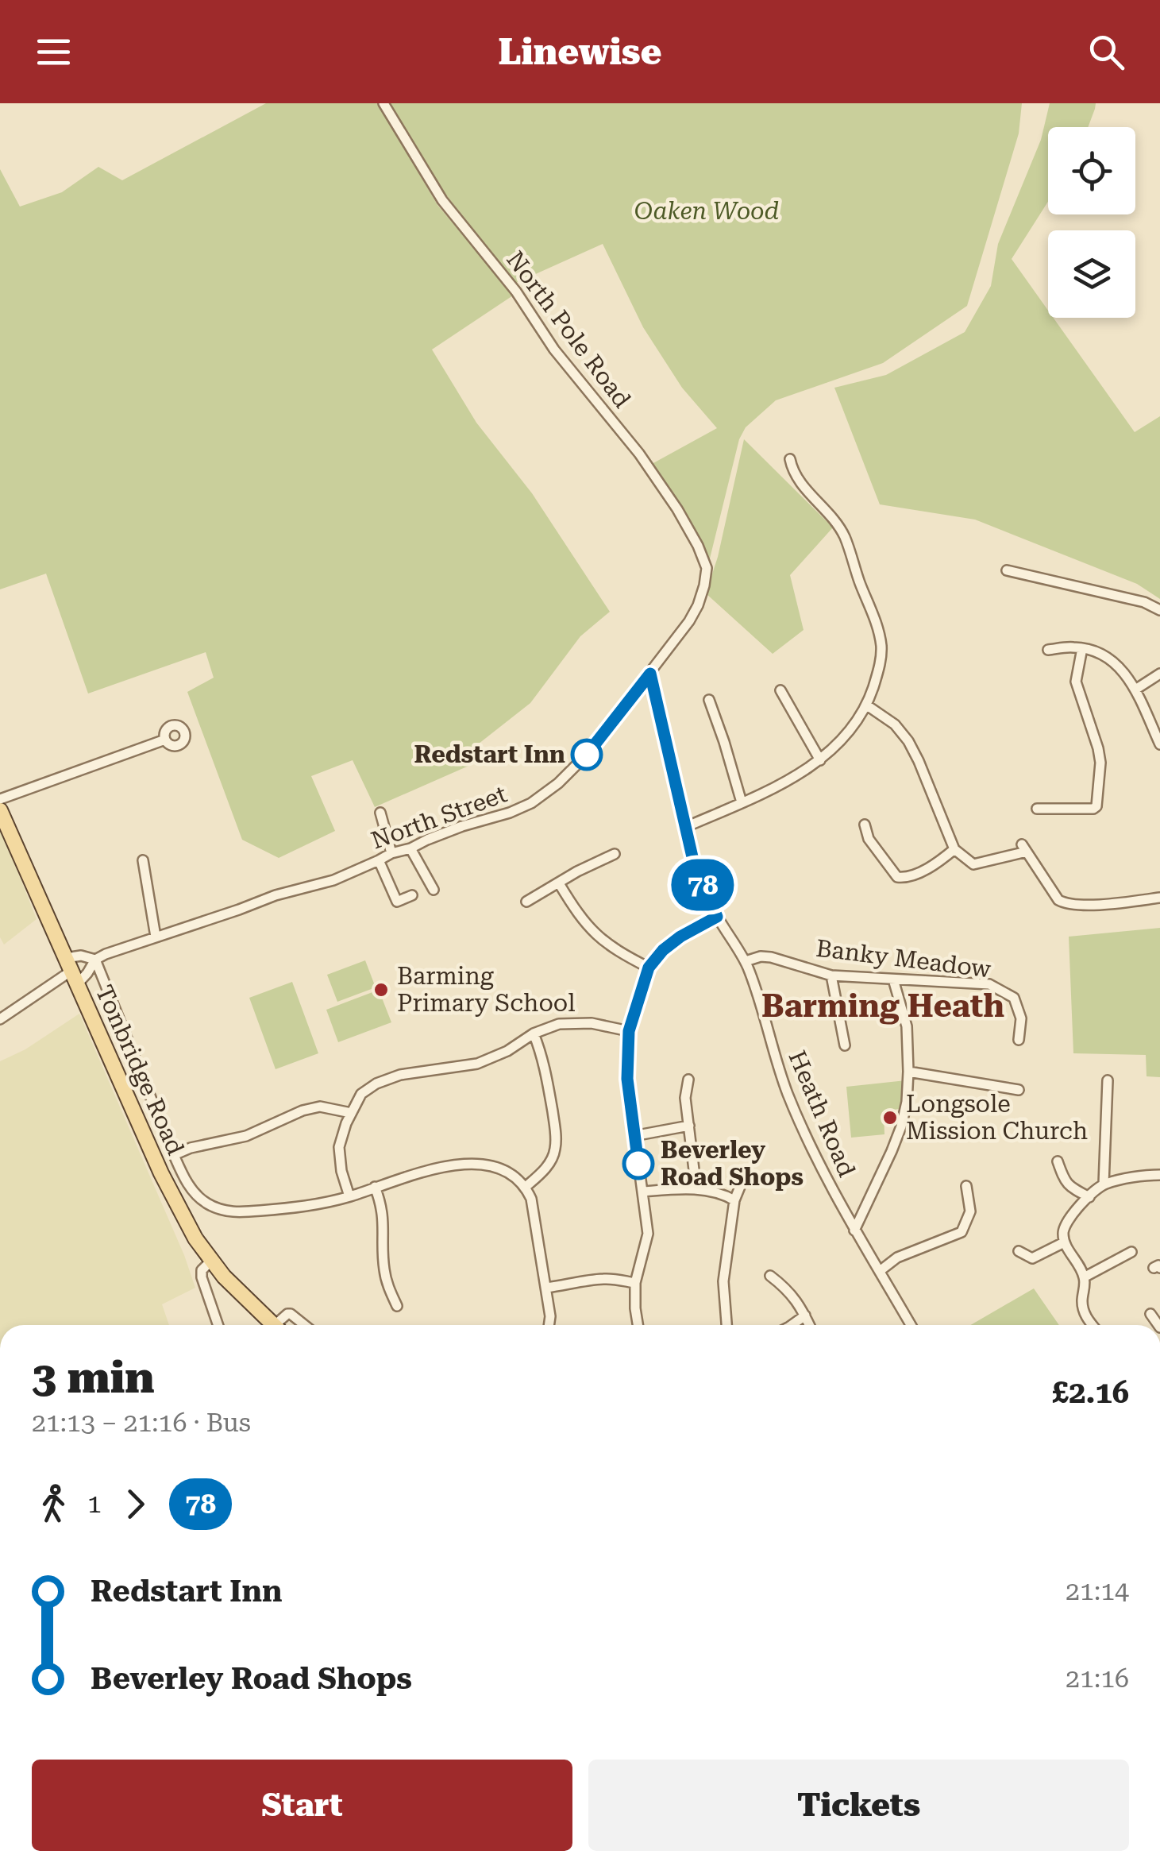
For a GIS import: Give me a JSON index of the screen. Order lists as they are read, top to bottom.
{
  "streets": {
    "main road": ["Tonbridge Road"],
    "street": [
      "North Pole Road",
      "North Street",
      "Banky Meadow",
      "Heath Road"
    ]
  },
  "crossings": [
    ["North Pole Road", "North Street"],
    ["North Street", "Tonbridge Road"],
    ["North Street", "Heath Road"],
    ["Banky Meadow", "Heath Road"]
  ],
  "districts": ["Barming Heath"],
  "parks": ["Oaken Wood"],
  "places": [
    "Redstart Inn",
    "Barming Primary School",
    "Longsole Mission Church",
    "Beverley Road Shops"
  ],
  "lines": ["bus line 78"],
  "page": {
    "header": "Linewise",
    "on_map": "78",
    "heading": ["3 min", "21:13 – 21:16 · Bus", "£2.16"],
    "legs": ["1", "78"],
    "list": [
      {
        "name": "Redstart Inn",
        "value": "21:14"
      },
      {
        "name": "Beverley Road Shops",
        "value": "21:16"
      }
    ],
    "buttons": ["Start", "Tickets"]
  }
}
